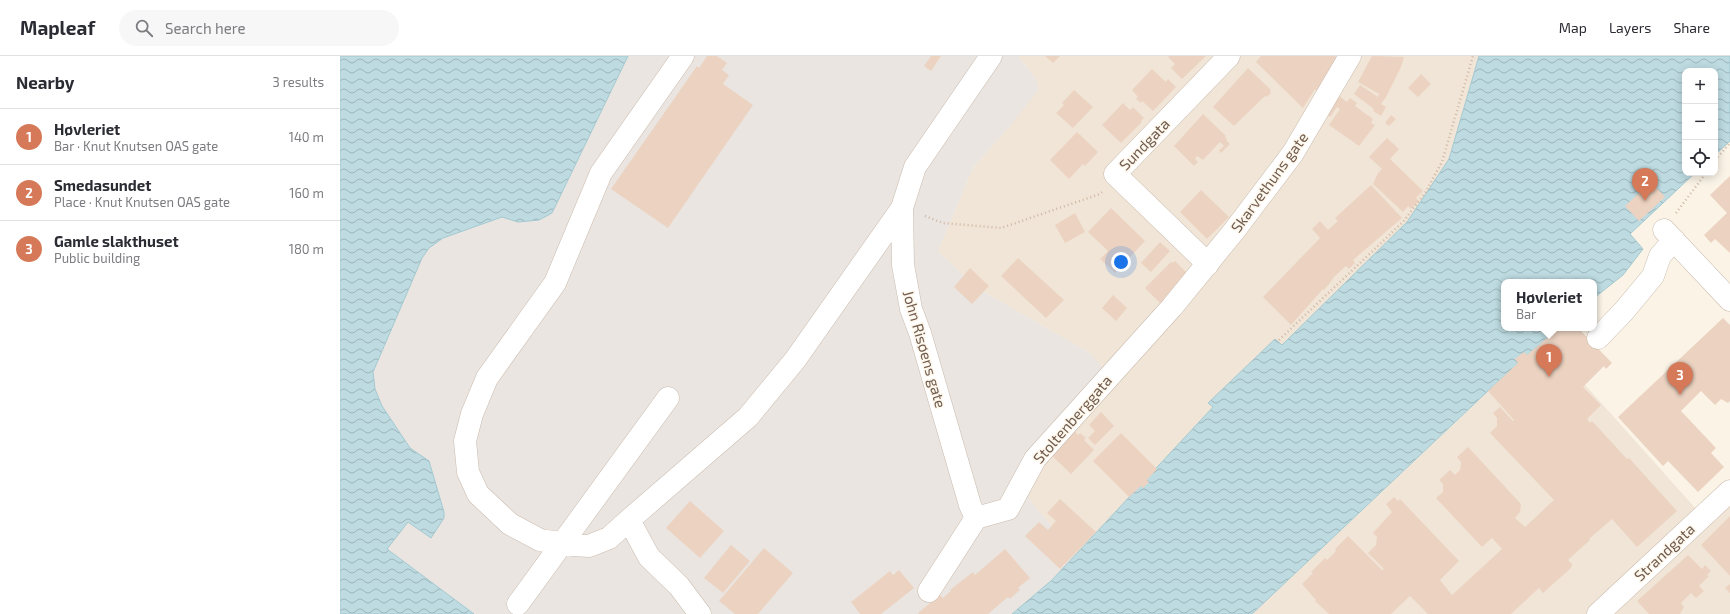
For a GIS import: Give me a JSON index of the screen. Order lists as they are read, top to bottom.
{
  "streets": {
    "street": [
      "Sundgata",
      "Skarvethuns gate",
      "John Risøens gate",
      "Stoltenberggata",
      "Strandgata"
    ]
  },
  "crossings": [
    ["Sundgata", "Skarvethuns gate"],
    ["Sundgata", "Stoltenberggata"],
    ["Skarvethuns gate", "Stoltenberggata"],
    ["John Risøens gate", "Stoltenberggata"]
  ],
  "page": {
    "header": "Mapleaf",
    "search": "Search here",
    "nav": ["Map", "Layers", "Share"],
    "heading": ["Nearby", "3 results"],
    "map_buttons": ["+", "−"],
    "list": [
      {
        "mark": "1",
        "name": "Høvleriet",
        "note": "Bar · Knut Knutsen OAS gate",
        "value": "140 m"
      },
      {
        "mark": "2",
        "name": "Smedasundet",
        "note": "Place · Knut Knutsen OAS gate",
        "value": "160 m"
      },
      {
        "mark": "3",
        "name": "Gamle slakthuset",
        "note": "Public building",
        "value": "180 m"
      }
    ],
    "pins": ["2", "1", "3"],
    "popup": ["Høvleriet", "Bar"]
  }
}
